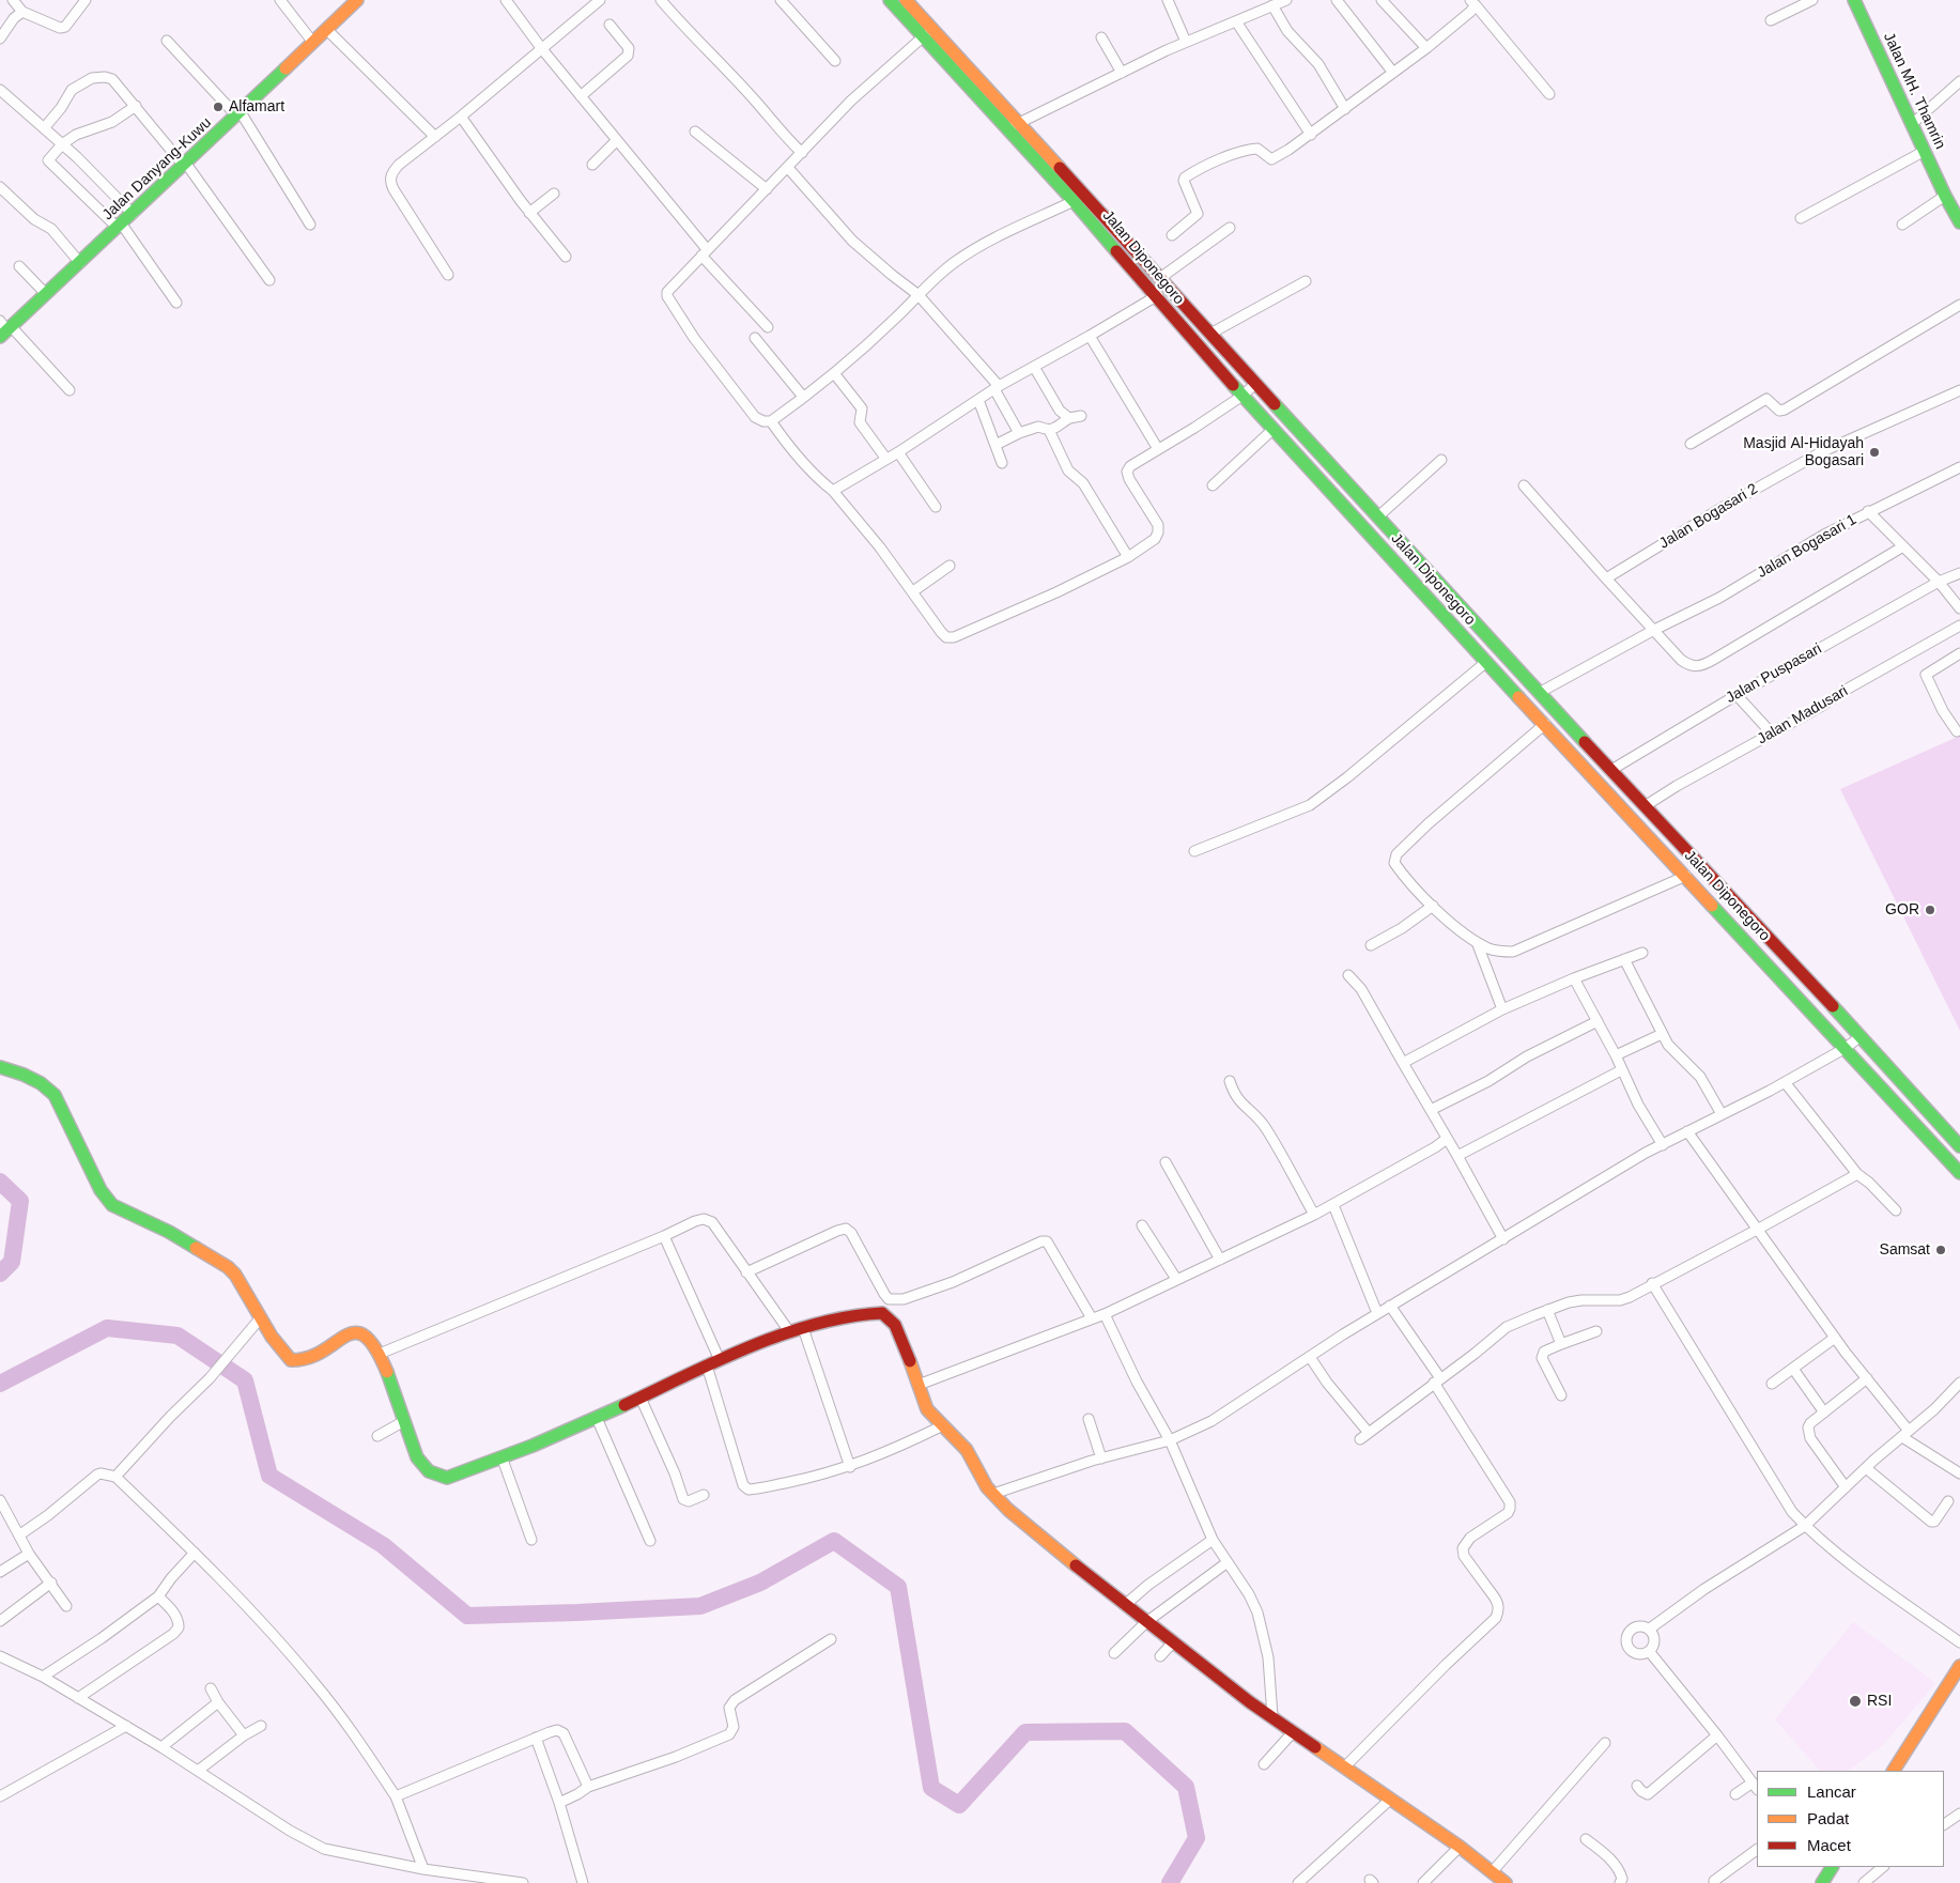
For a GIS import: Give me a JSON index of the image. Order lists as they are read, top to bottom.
{
  "streets": {
    "main road": ["Jalan MH. Thamrin", "Jalan Danyang-Kuwu", "Jalan Diponegoro"],
    "street": [
      "Jalan Bogasari 2",
      "Jalan Bogasari 1",
      "Jalan Puspasari",
      "Jalan Madusari"
    ]
  },
  "crossings": [
    ["Jalan Diponegoro", "Jalan Bogasari 1"],
    ["Jalan Diponegoro", "Jalan Puspasari"],
    ["Jalan Diponegoro", "Jalan Madusari"]
  ],
  "places": [
    "Alfamart",
    "Masjid Al-Hidayah Bogasari",
    "GOR",
    "Samsat",
    "RSI"
  ],
  "legend": ["Lancar", "Padat", "Macet"]
}
